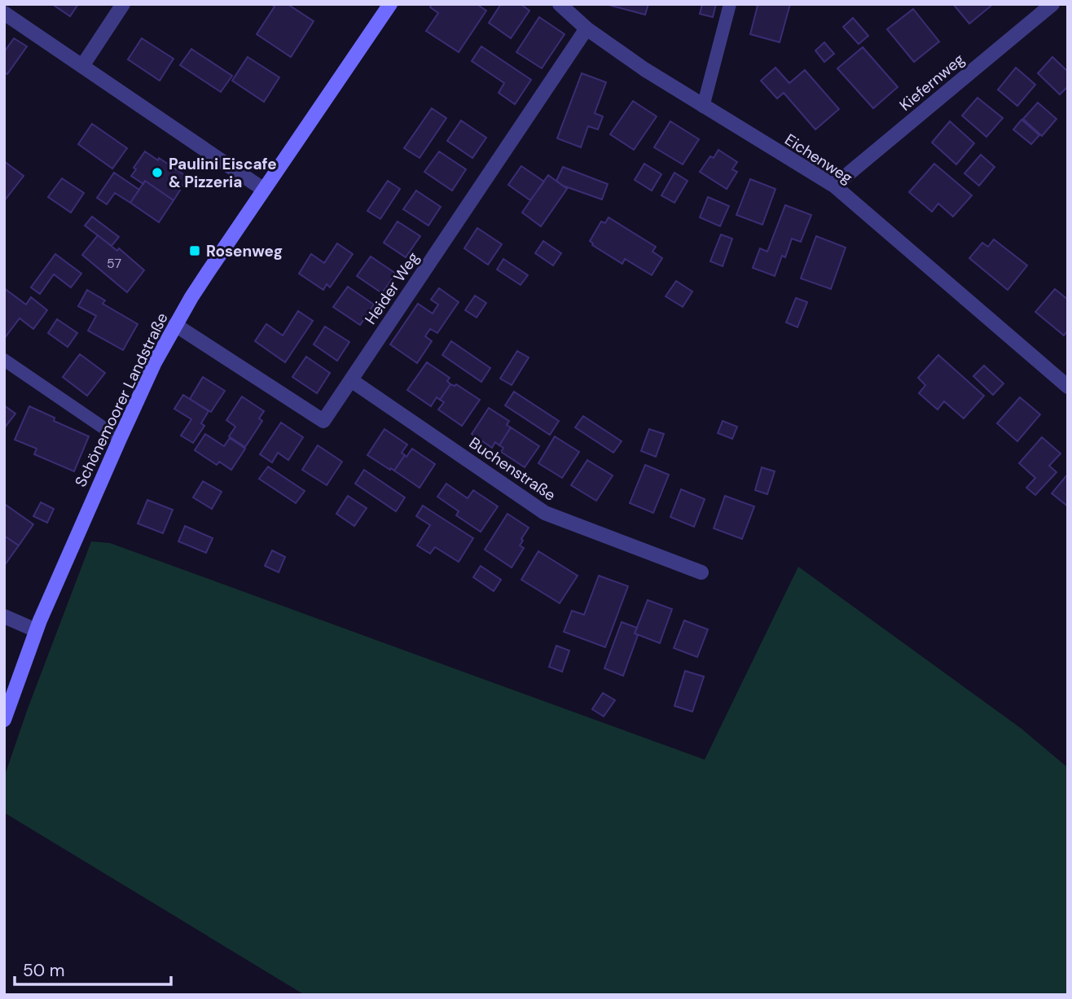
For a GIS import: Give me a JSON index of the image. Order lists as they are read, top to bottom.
{
  "streets": {
    "street": [
      "Kiefernweg",
      "Eichenweg",
      "Heider Weg",
      "Schönemoorer Landstraße",
      "Buchenstraße"
    ]
  },
  "crossings": [
    ["Kiefernweg", "Eichenweg"],
    ["Eichenweg", "Heider Weg"],
    ["Heider Weg", "Schönemoorer Landstraße"],
    ["Heider Weg", "Buchenstraße"]
  ],
  "places": {
    "other": ["Paulini Eiscafe & Pizzeria"],
    "transit": ["Rosenweg"]
  },
  "house_numbers": ["57"],
  "scale_bar": "50 m"
}
